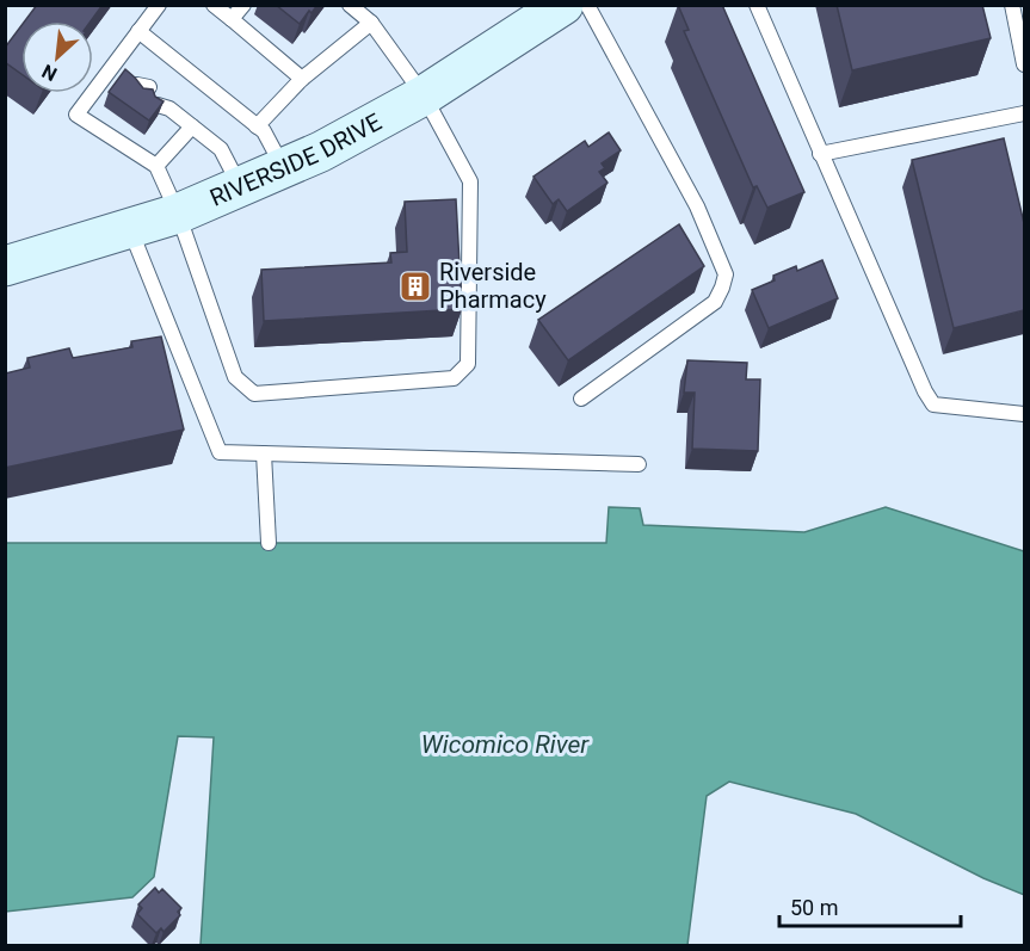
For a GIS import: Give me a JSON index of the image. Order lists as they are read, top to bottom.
{
  "streets": {
    "street": ["RIVERSIDE DRIVE"]
  },
  "water": ["Wicomico River"],
  "places": {
    "building": ["Riverside Pharmacy"]
  },
  "scale_bar": "50 m",
  "north": "bottom left"
}
